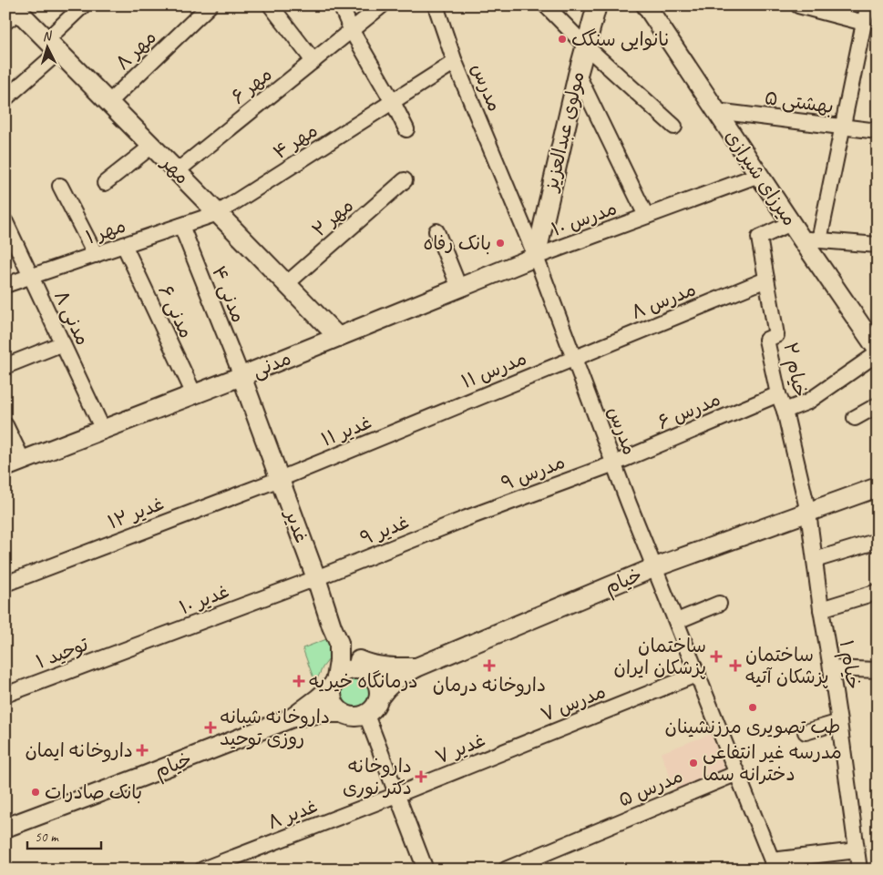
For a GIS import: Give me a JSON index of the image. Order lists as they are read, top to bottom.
{
  "streets": {
    "main road": [
      "مولوی عبدالعزیز",
      "مهر",
      "میرزای شیرازی",
      "مدنی",
      "غدیر",
      "خیام"
    ],
    "street": [
      "مهر ۸",
      "مهر ۶",
      "مدرس",
      "بهشتی ۵",
      "مهر ۴",
      "مهر ۲",
      "مدرس ۱۰",
      "مهر ۱",
      "مدنی ۴",
      "مدرس ۸",
      "مدنی ۶",
      "مدنی ۸",
      "مدرس ۱۱",
      "خیام ۲",
      "مدرس ۶",
      "غدیر ۱۱",
      "مدرس ۹",
      "غدیر ۱۲",
      "غدیر ۹",
      "غدیر ۱۰",
      "توحید ۱",
      "خیام ۱",
      "مدرس ۷",
      "غدیر ۷",
      "مدرس ۵",
      "غدیر ۸"
    ]
  },
  "crossings": [
    ["مهر ۸", "مهر"],
    ["مهر ۶", "مهر"],
    ["مدرس", "مولوی عبدالعزیز"],
    ["مدرس", "مهر ۴"],
    ["مدرس", "مدرس ۱۰"],
    ["مدرس", "مدرس ۸"],
    ["مدرس", "مدنی"],
    ["مدرس", "مدرس ۱۱"],
    ["مدرس", "مدرس ۶"],
    ["مدرس", "مدرس ۹"],
    ["مدرس", "خیام"],
    ["مدرس", "مدرس ۷"],
    ["مدرس", "مدرس ۵"],
    ["بهشتی ۵", "میرزای شیرازی"],
    ["مولوی عبدالعزیز", "مدرس ۱۰"],
    ["مولوی عبدالعزیز", "مدنی"],
    ["مهر ۴", "مهر"],
    ["مهر ۴", "مهر ۱"],
    ["مهر", "مهر ۲"],
    ["مهر", "مهر ۱"],
    ["مهر", "مدنی"],
    ["میرزای شیرازی", "مدرس ۱۰"],
    ["میرزای شیرازی", "خیام ۲"],
    ["مدرس ۱۰", "مدنی"],
    ["مهر ۱", "مدنی ۴"],
    ["مهر ۱", "مدنی ۶"],
    ["مهر ۱", "مدنی ۸"],
    ["مدنی ۴", "مدنی"],
    ["مدنی ۴", "غدیر"],
    ["مدرس ۸", "مدرس ۱۱"],
    ["مدرس ۸", "خیام ۲"],
    ["مدنی ۶", "مدنی"],
    ["مدنی ۸", "مدنی"],
    ["مدنی", "غدیر"],
    ["مدرس ۱۱", "غدیر ۱۱"],
    ["خیام ۲", "مدرس ۶"],
    ["خیام ۲", "خیام"],
    ["خیام ۲", "خیام ۱"],
    ["مدرس ۶", "مدرس ۹"],
    ["غدیر ۱۱", "غدیر ۱۲"],
    ["غدیر ۱۱", "غدیر"],
    ["مدرس ۹", "غدیر ۹"],
    ["غدیر ۱۲", "غدیر"],
    ["غدیر", "غدیر ۹"],
    ["غدیر", "خیام"],
    ["غدیر", "غدیر ۱۰"],
    ["غدیر ۹", "غدیر ۱۰"],
    ["خیام", "خیام ۱"],
    ["غدیر ۱۰", "توحید ۱"],
    ["مدرس ۷", "غدیر ۷"],
    ["غدیر ۷", "غدیر ۸"]
  ],
  "places": {
    "other": [
      "نانوایی سنگک",
      "بانک رفاه",
      "طب تصویری مرزنشینان",
      "مدرسه غیر انتفاعی دخترانه سما",
      "بانک صادرات"
    ],
    "health": [
      "ساختمان پزشکان ایران",
      "داروخانه درمان",
      "ساختمان پزشکان آتیه",
      "درمانگاه خیریه",
      "داروخانه شبانه روزی توحید",
      "داروخانه ایمان",
      "داروخانه دکتر نوری"
    ]
  },
  "scale_bar": "50 m",
  "north": "top"
}
